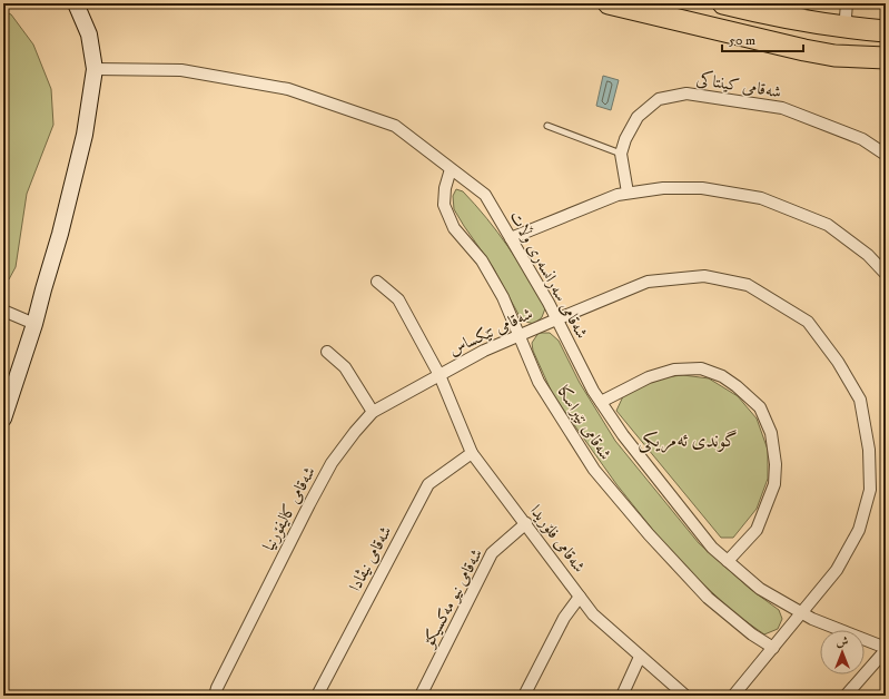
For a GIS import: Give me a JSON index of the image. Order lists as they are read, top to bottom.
{
  "streets": {
    "street": [
      "شەقامی کینتاکی",
      "شەقامی سەرانسەری وڵات",
      "شەقامی تێکساس",
      "شەقامی نێبراسکا",
      "شەقامی کالیفۆرنیا",
      "شەقامی فلۆریدا",
      "شەقامی نیڤادا",
      "شەقامی نیو مەکسیکۆ"
    ]
  },
  "crossings": [
    ["شەقامی سەرانسەری وڵات", "شەقامی تێکساس"],
    ["شەقامی سەرانسەری وڵات", "شەقامی نێبراسکا"],
    ["شەقامی تێکساس", "شەقامی نێبراسکا"],
    ["شەقامی تێکساس", "شەقامی کالیفۆرنیا"],
    ["شەقامی تێکساس", "شەقامی فلۆریدا"],
    ["شەقامی کالیفۆرنیا", "شەقامی فلۆریدا"],
    ["شەقامی فلۆریدا", "شەقامی نیڤادا"],
    ["شەقامی فلۆریدا", "شەقامی نیو مەکسیکۆ"]
  ],
  "districts": ["گوندی ئەمریکی"],
  "scale_bar": "50 m",
  "north": "top"
}
